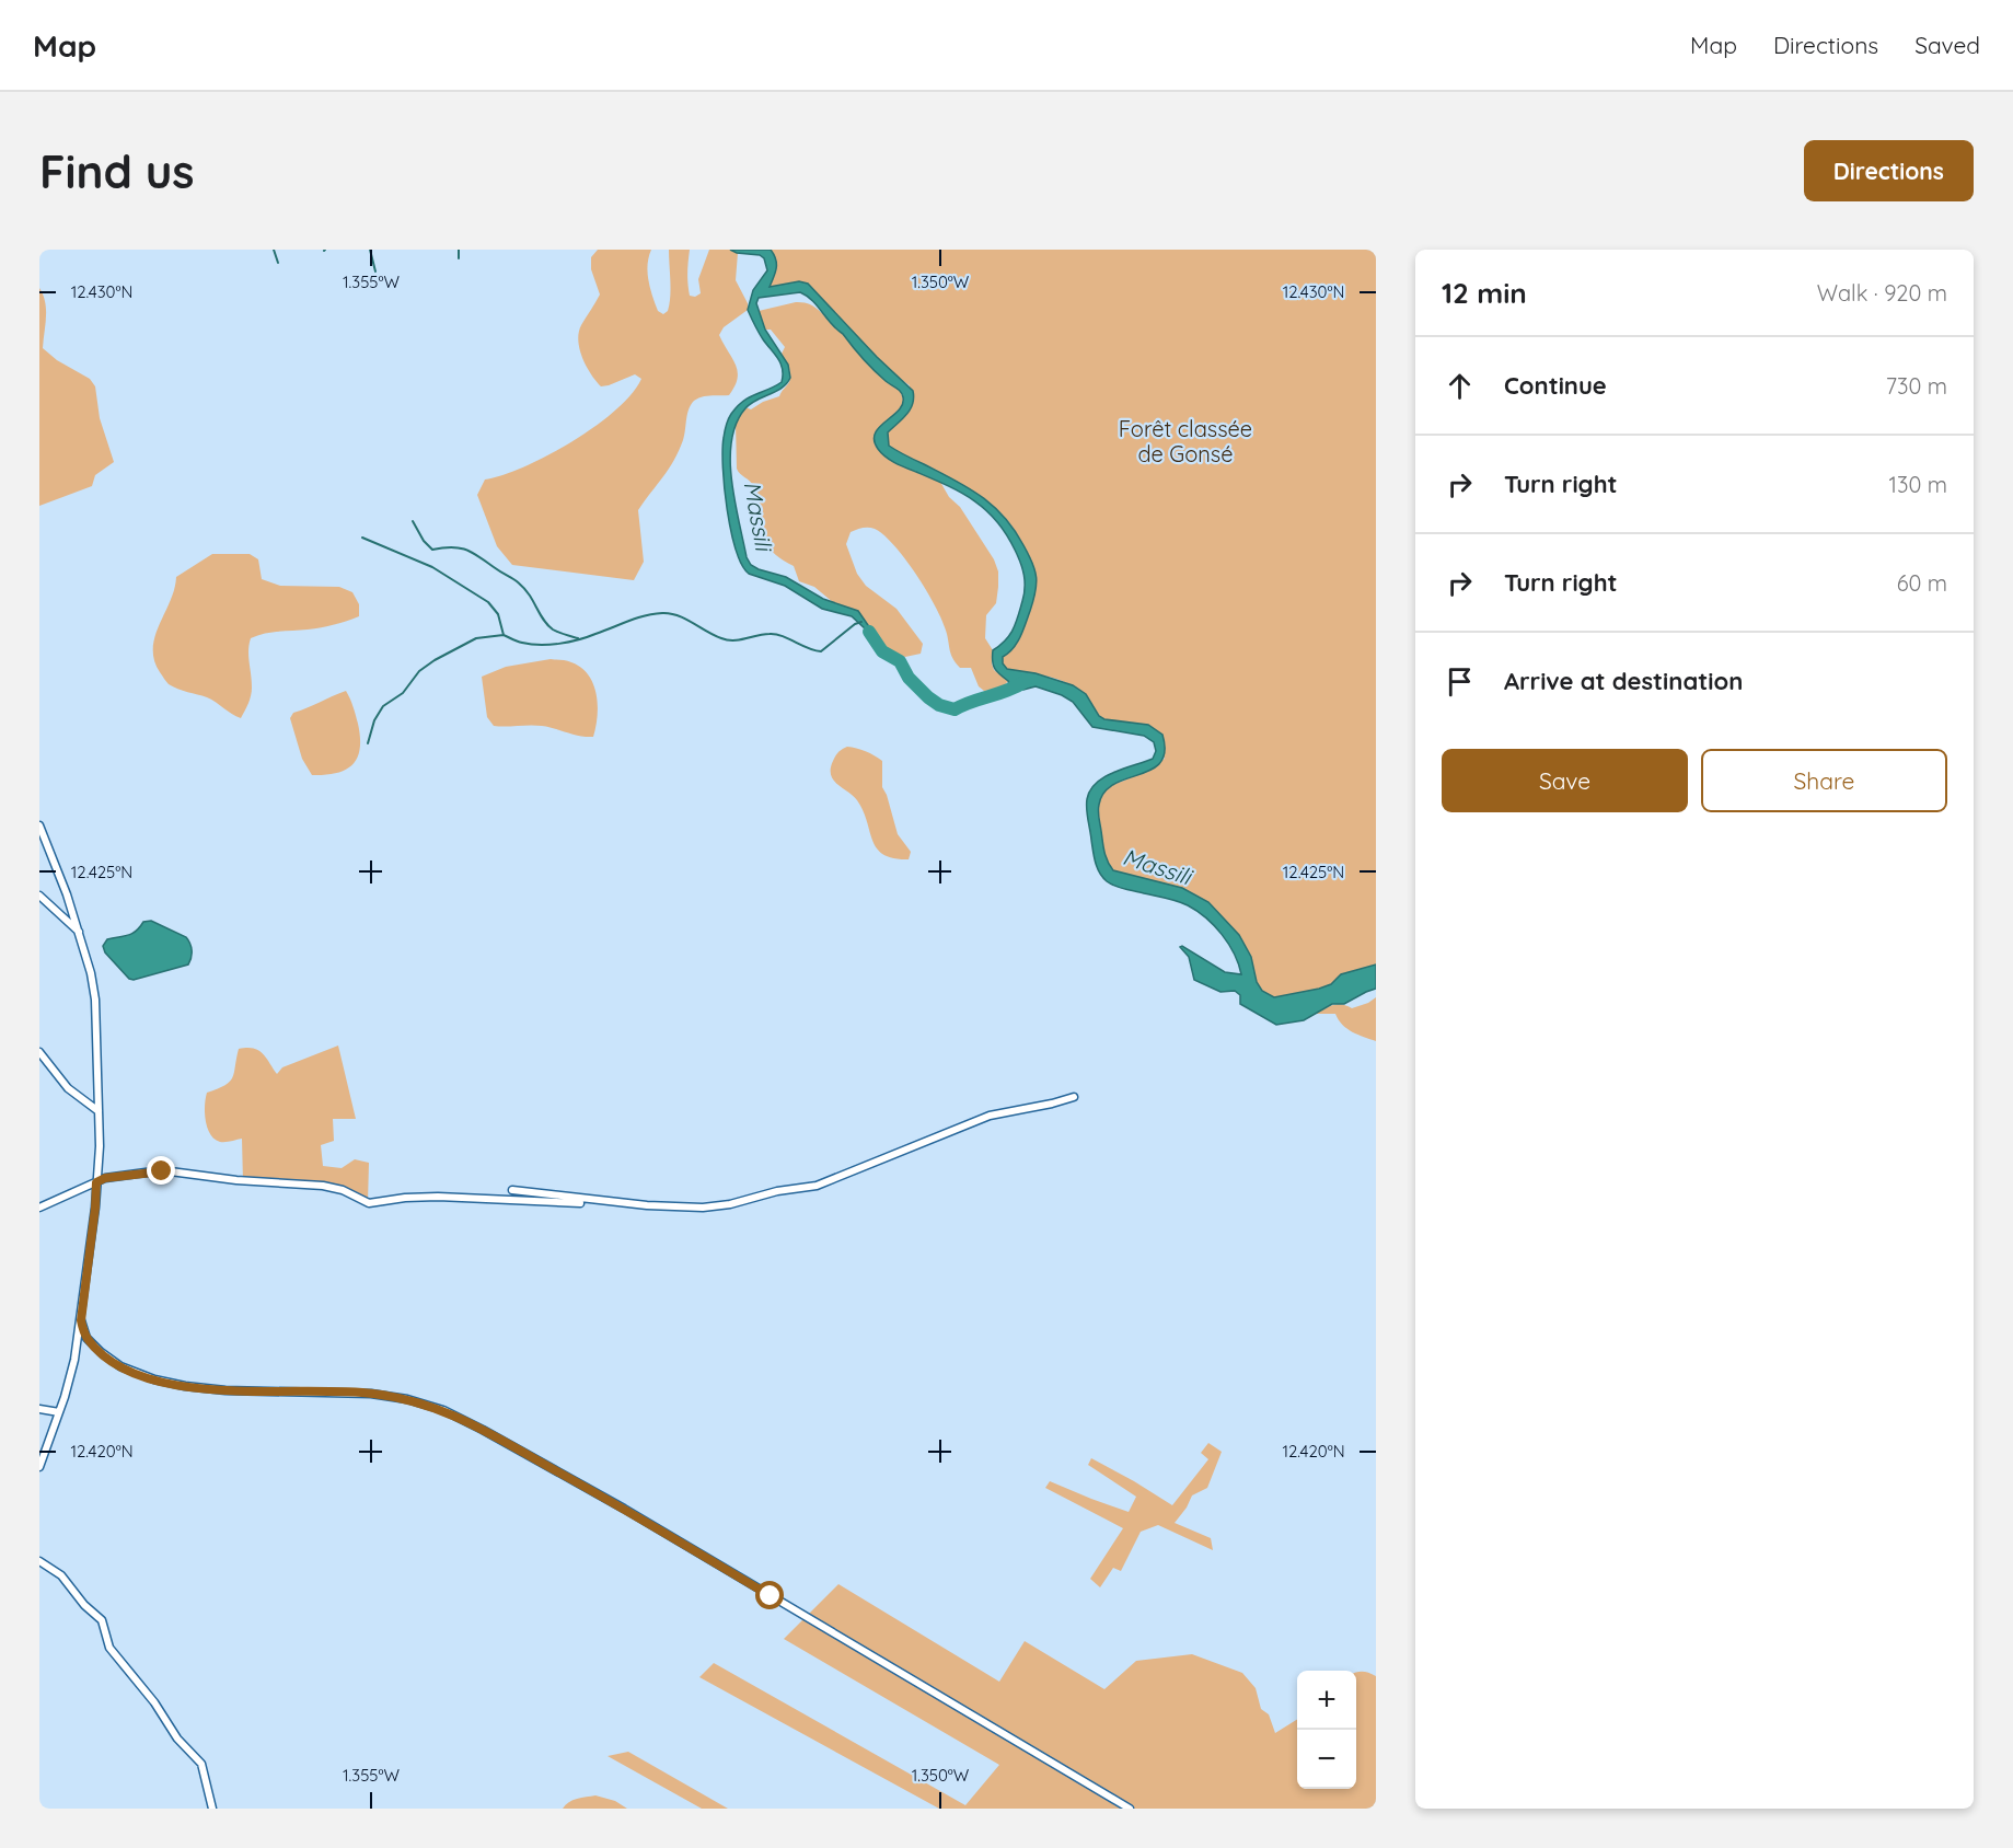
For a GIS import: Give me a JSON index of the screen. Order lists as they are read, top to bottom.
{
  "water": ["Massili"],
  "parks": ["Forêt classée de Gonsé"],
  "page": {
    "header": "Map",
    "nav": ["Map", "Directions", "Saved"],
    "buttons": [
      "Directions",
      ["Save", "Share"]
    ],
    "title": "Find us",
    "heading": ["12 min", "Walk · 920 m"],
    "list": [
      ["Continue", "730 m"],
      ["Turn right", "130 m"],
      ["Turn right", "60 m"],
      "Arrive at destination"
    ],
    "map_buttons": ["+", "−"]
  },
  "coordinates": [
    "1.355°W",
    "1.350°W",
    "12.430°N",
    "12.425°N",
    "12.420°N"
  ]
}
